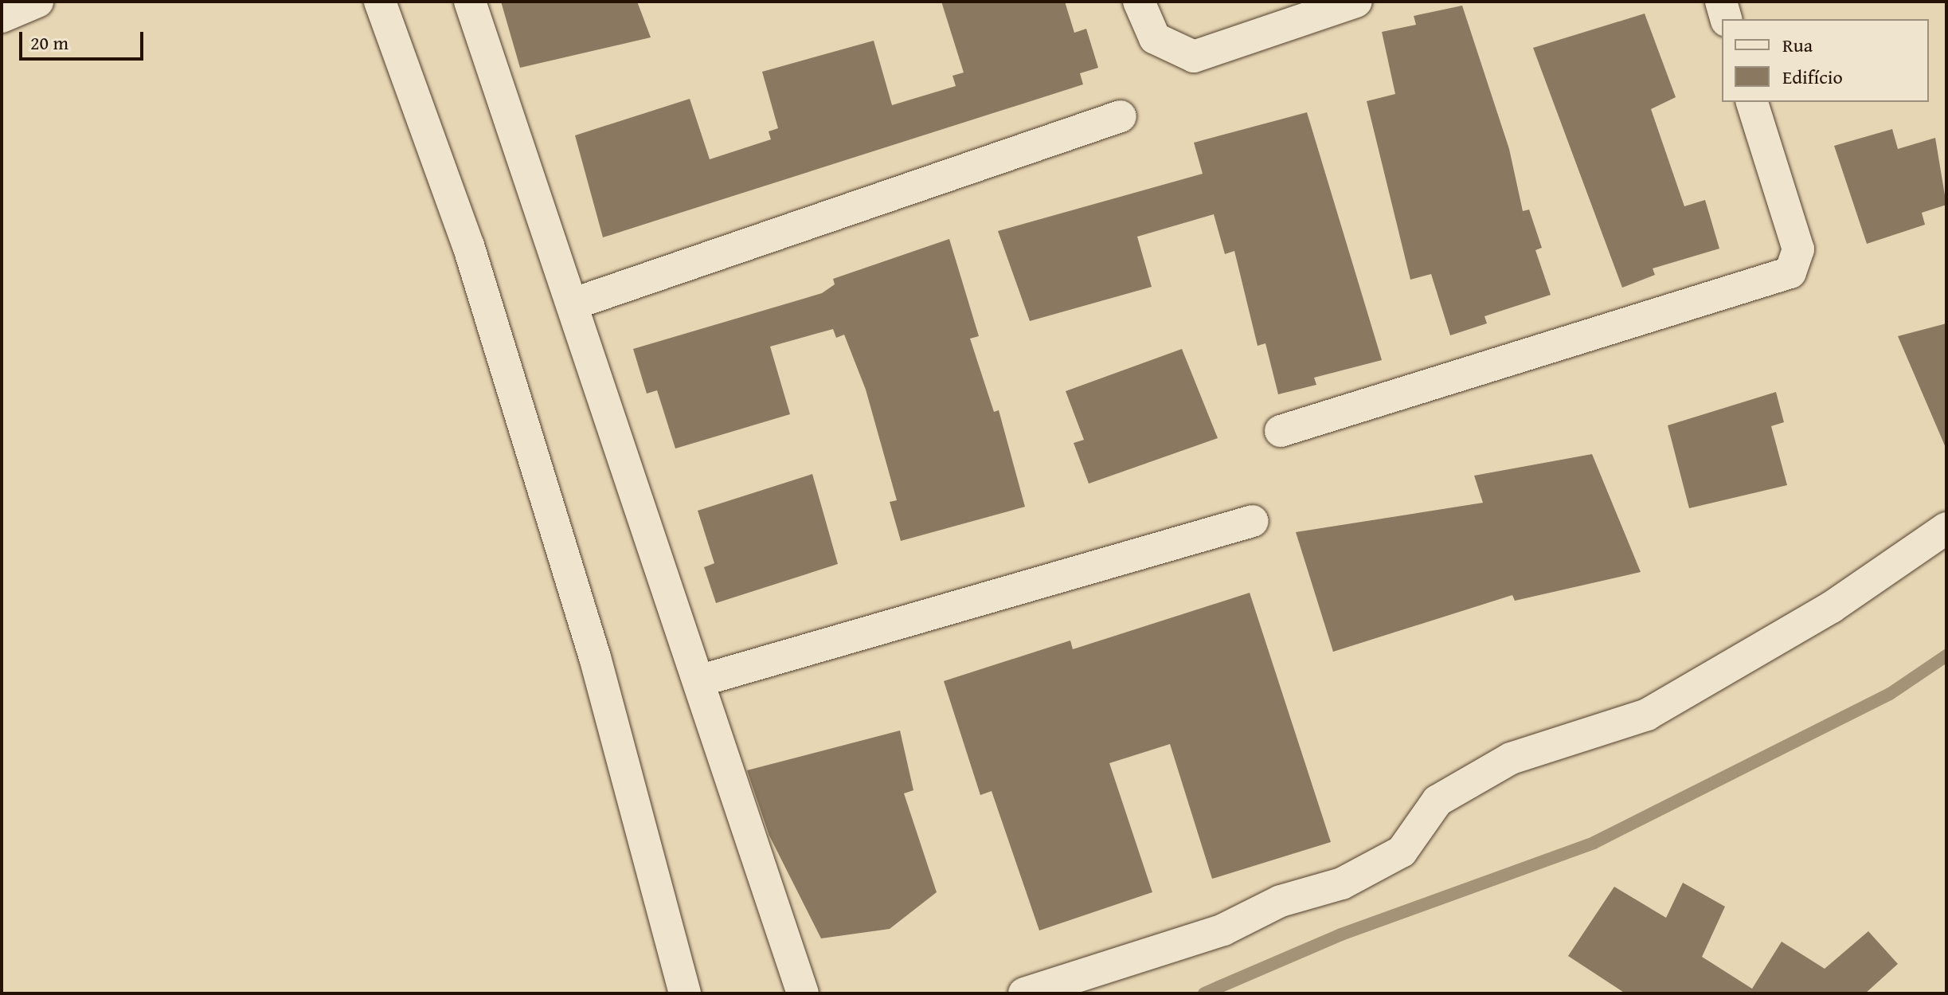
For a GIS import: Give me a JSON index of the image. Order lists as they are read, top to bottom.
{
  "legend": ["Rua", "Edifício"],
  "scale_bar": "20 m"
}
